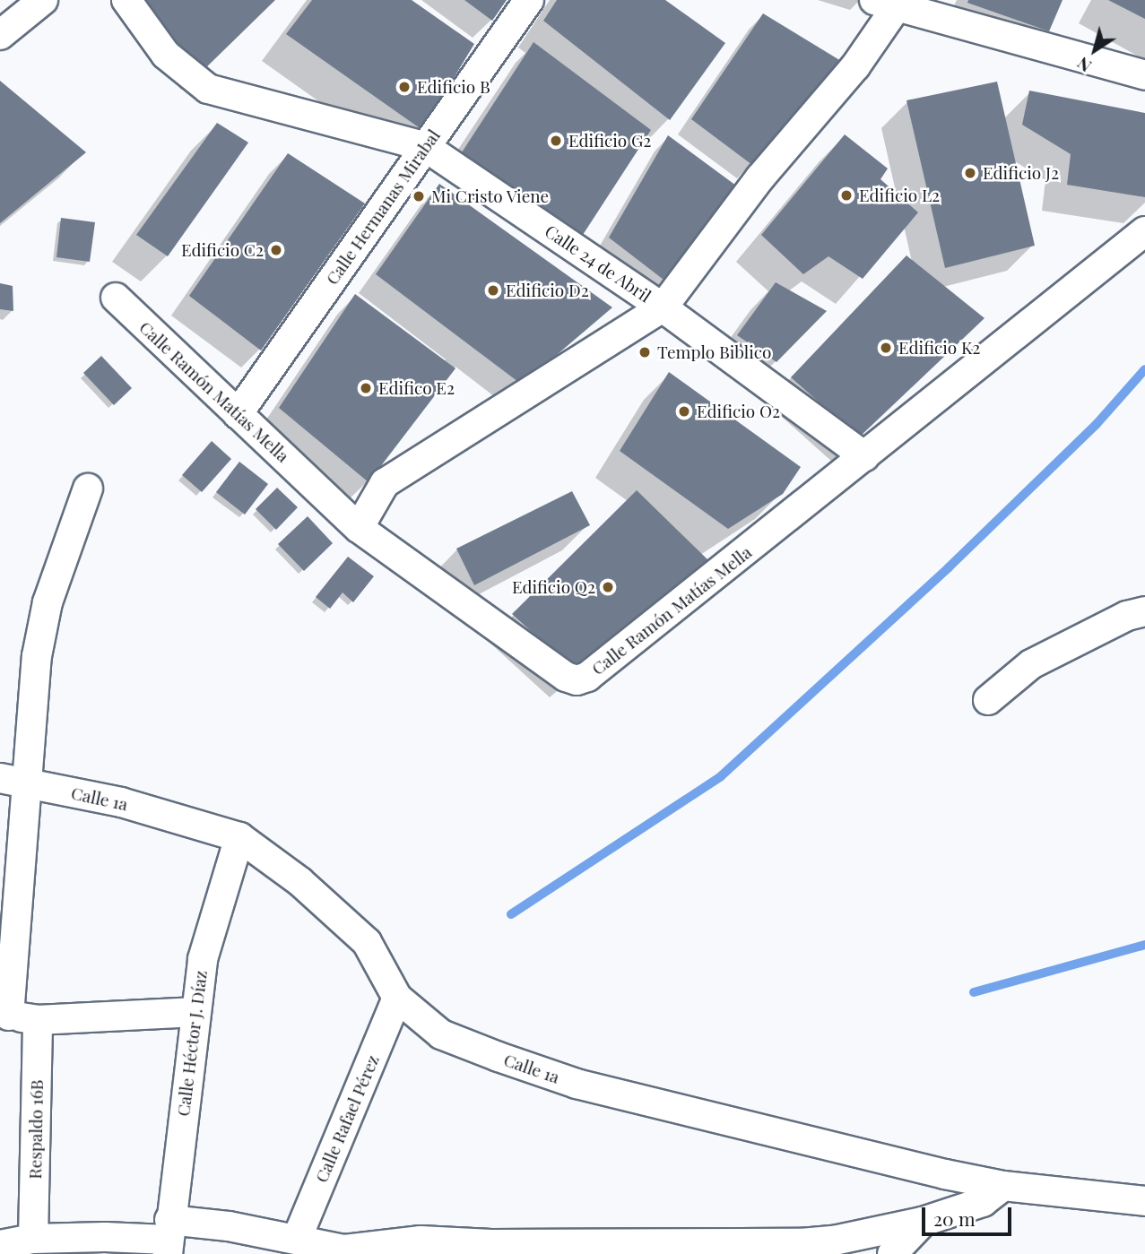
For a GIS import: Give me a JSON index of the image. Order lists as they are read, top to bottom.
{
  "streets": {
    "street": [
      "Calle Hermanas Mirabal",
      "Calle 24 de Abril",
      "Calle Ramón Matías Mella",
      "Calle 1a",
      "Calle Héctor J. Díaz",
      "Calle Rafael Pérez",
      "Respaldo 16B"
    ]
  },
  "crossings": [
    ["Calle Hermanas Mirabal", "Calle 24 de Abril"],
    ["Calle Hermanas Mirabal", "Calle Ramón Matías Mella"],
    ["Calle 24 de Abril", "Calle Ramón Matías Mella"],
    ["Calle 1a", "Calle Héctor J. Díaz"],
    ["Calle 1a", "Calle Rafael Pérez"]
  ],
  "places": [
    "Edificio B",
    "Edificio G2",
    "Edificio J2",
    "Edificio L2",
    "Mi Cristo Viene",
    "Edificio C2",
    "Edificio D2",
    "Edificio K2",
    "Templo Biblico",
    "Edifico E2",
    "Edificio O2",
    "Edificio Q2"
  ],
  "scale_bar": "20 m",
  "north": "bottom left"
}
